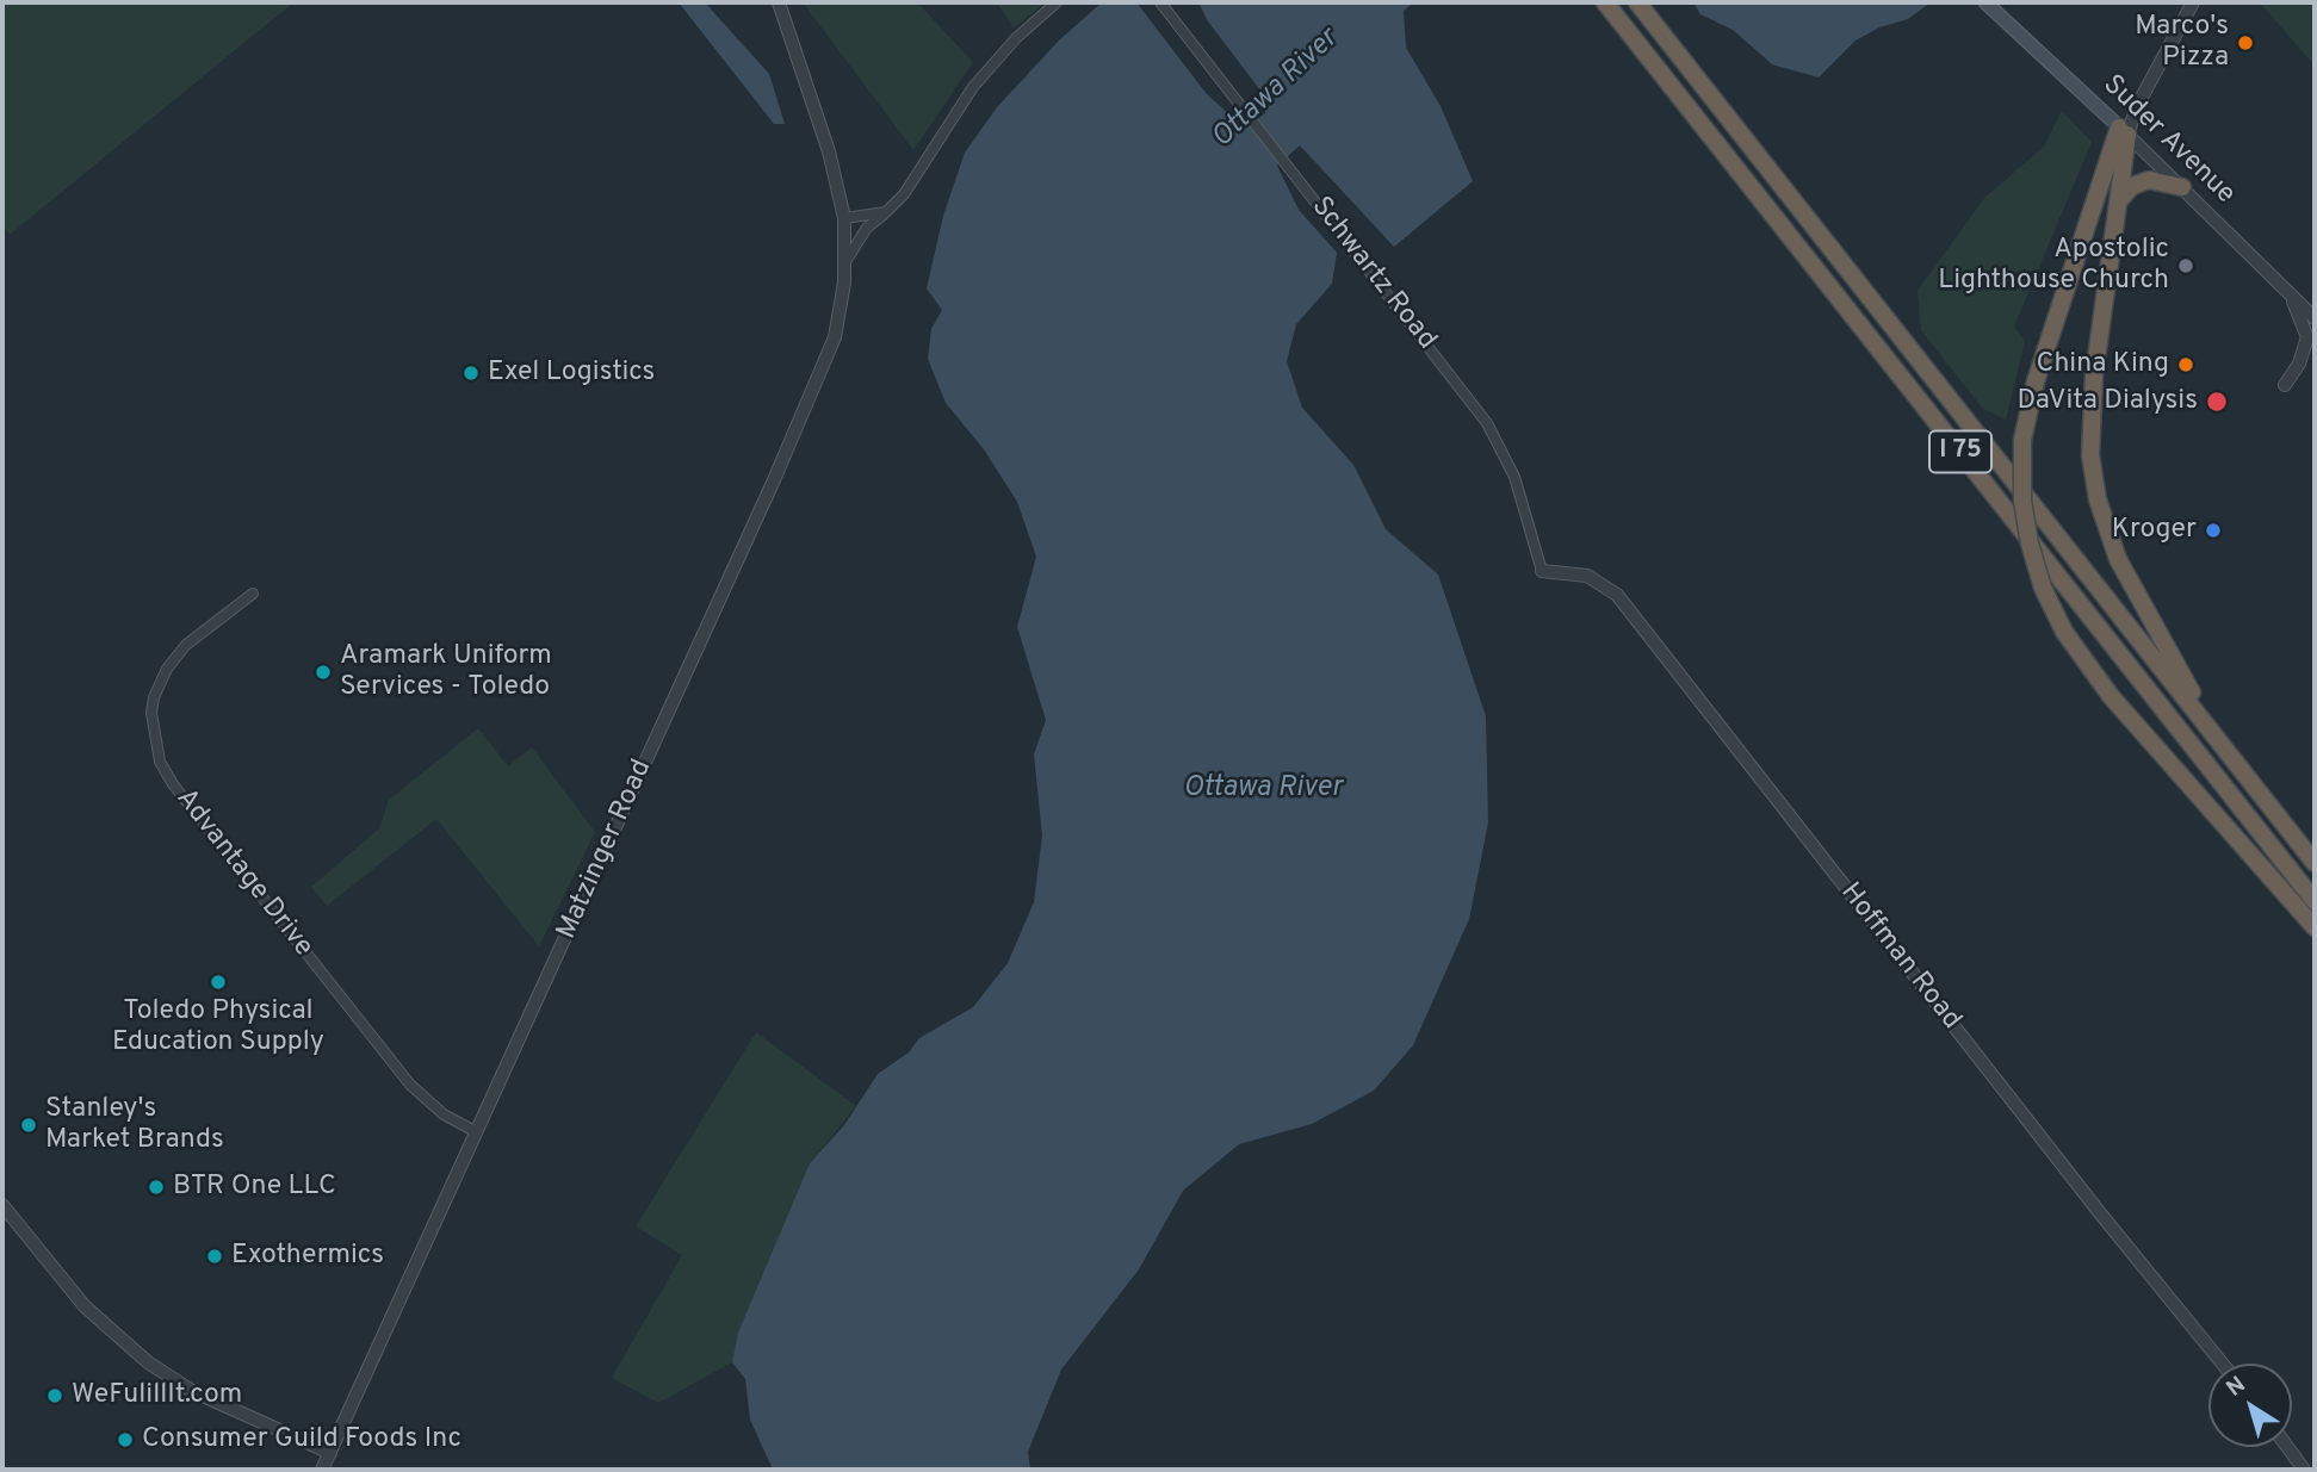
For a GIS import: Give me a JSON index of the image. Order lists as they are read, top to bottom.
{
  "streets": {
    "highway": ["I 75"],
    "main road": ["Suder Avenue"],
    "street": [
      "Schwartz Road",
      "Matzinger Road",
      "Advantage Drive",
      "Hoffman Road"
    ]
  },
  "crossings": [
    ["Schwartz Road", "Hoffman Road"],
    ["Matzinger Road", "Advantage Drive"]
  ],
  "water": ["Ottawa River"],
  "places": [
    "Marco's Pizza",
    "Apostolic Lighthouse Church",
    "China King",
    "Exel Logistics",
    "DaVita Dialysis",
    "Kroger",
    "Aramark Uniform Services - Toledo",
    "Toledo Physical Education Supply",
    "Stanley's Market Brands",
    "BTR One LLC",
    "Exothermics",
    "WeFulillIt.com",
    "Consumer Guild Foods Inc"
  ],
  "north": "top left"
}
